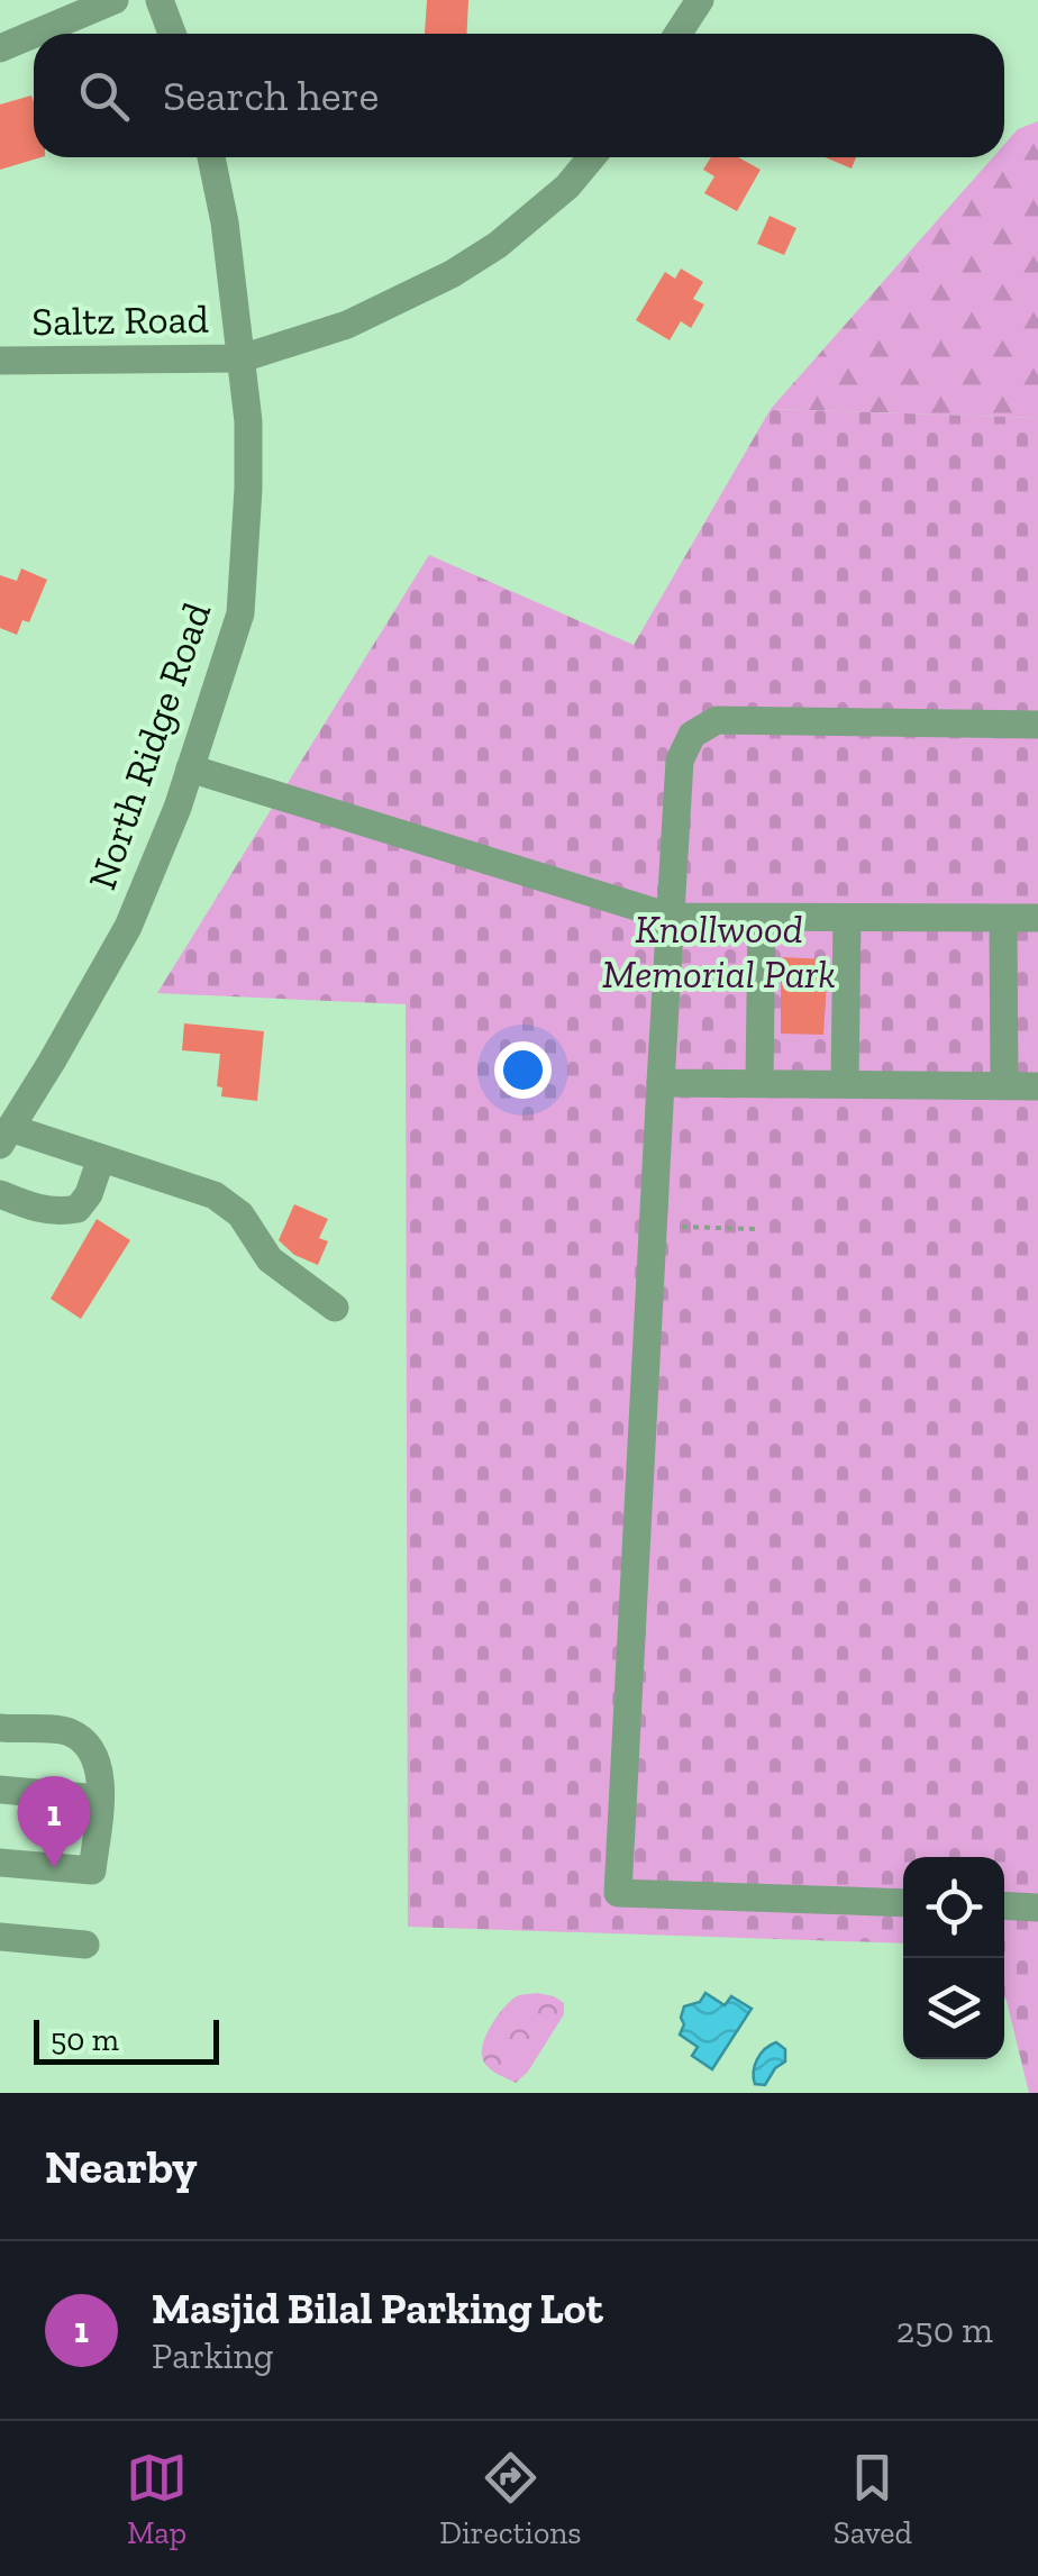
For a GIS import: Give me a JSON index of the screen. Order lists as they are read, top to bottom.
{
  "streets": {
    "street": ["Saltz Road", "North Ridge Road"]
  },
  "crossings": [
    ["Saltz Road", "North Ridge Road"]
  ],
  "parks": ["Knollwood Memorial Park"],
  "scale_bar": "50 m",
  "page": {
    "search": "Search here",
    "pins": "1",
    "scale": "50 m",
    "heading": "Nearby",
    "list": [
      {
        "mark": "1",
        "name": "Masjid Bilal Parking Lot",
        "note": "Parking",
        "value": "250 m"
      }
    ],
    "nav": ["Map", "Directions", "Saved"]
  }
}
